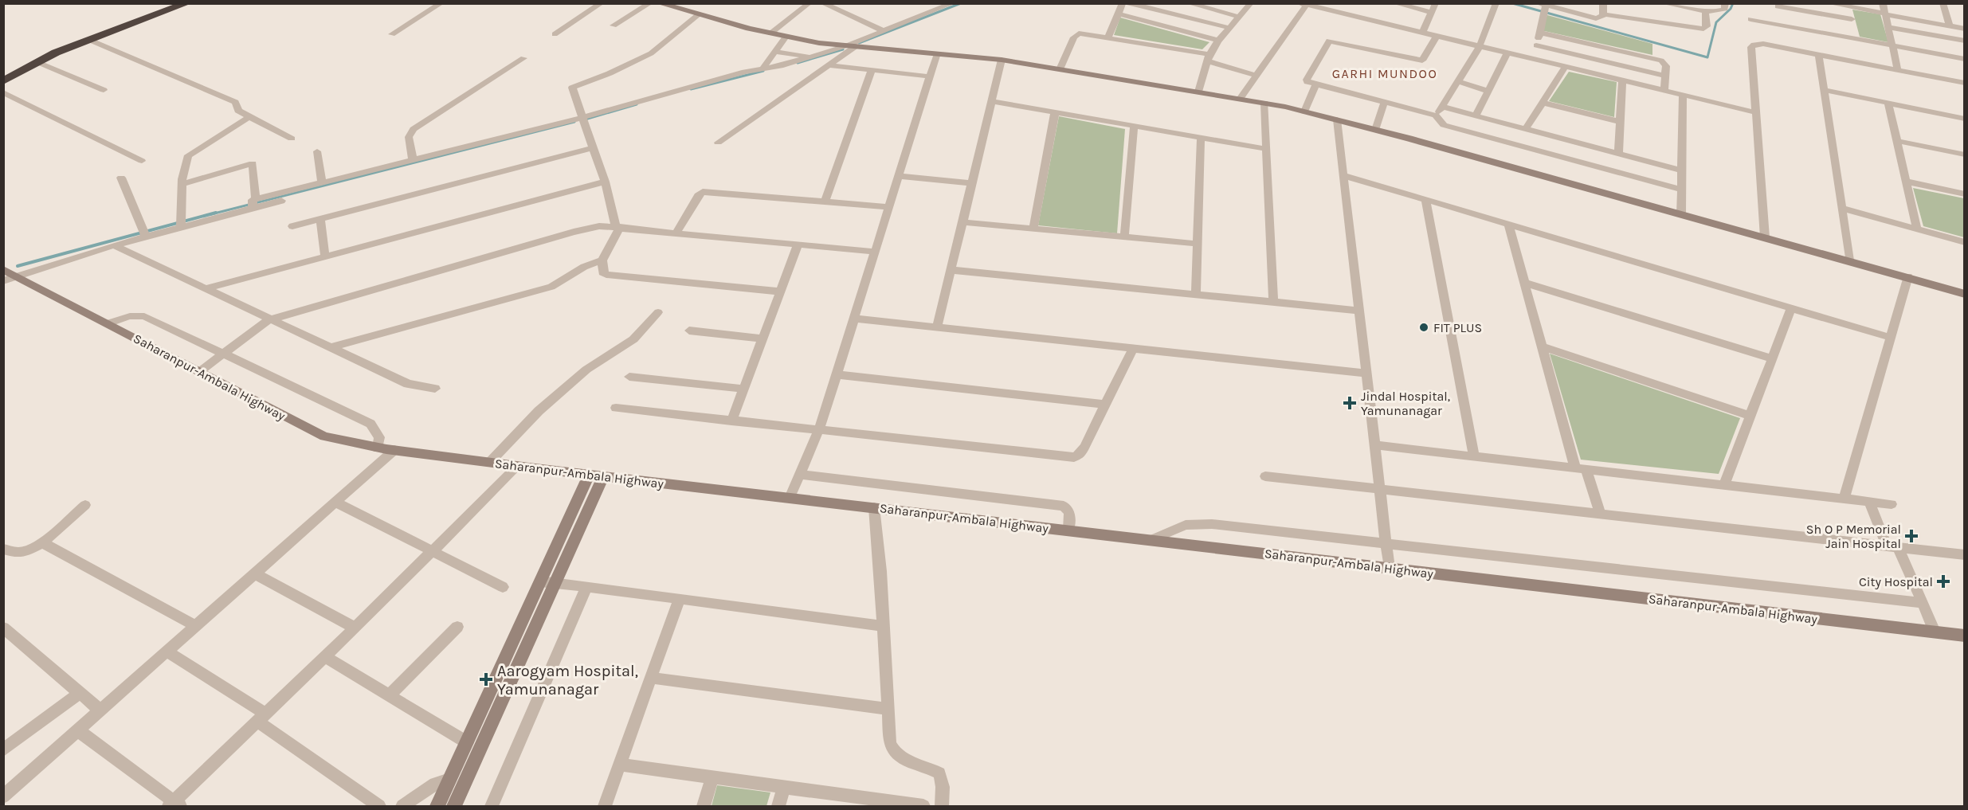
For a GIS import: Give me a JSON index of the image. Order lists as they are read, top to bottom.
{
  "streets": {
    "street": ["Saharanpur-Ambala Highway"]
  },
  "districts": ["GARHI MUNDOO"],
  "places": {
    "other": ["FIT PLUS"],
    "health": [
      "Jindal Hospital, Yamunanagar",
      "Sh O P Memorial Jain Hospital",
      "City Hospital",
      "Aarogyam Hospital, Yamunanagar"
    ]
  }
}
